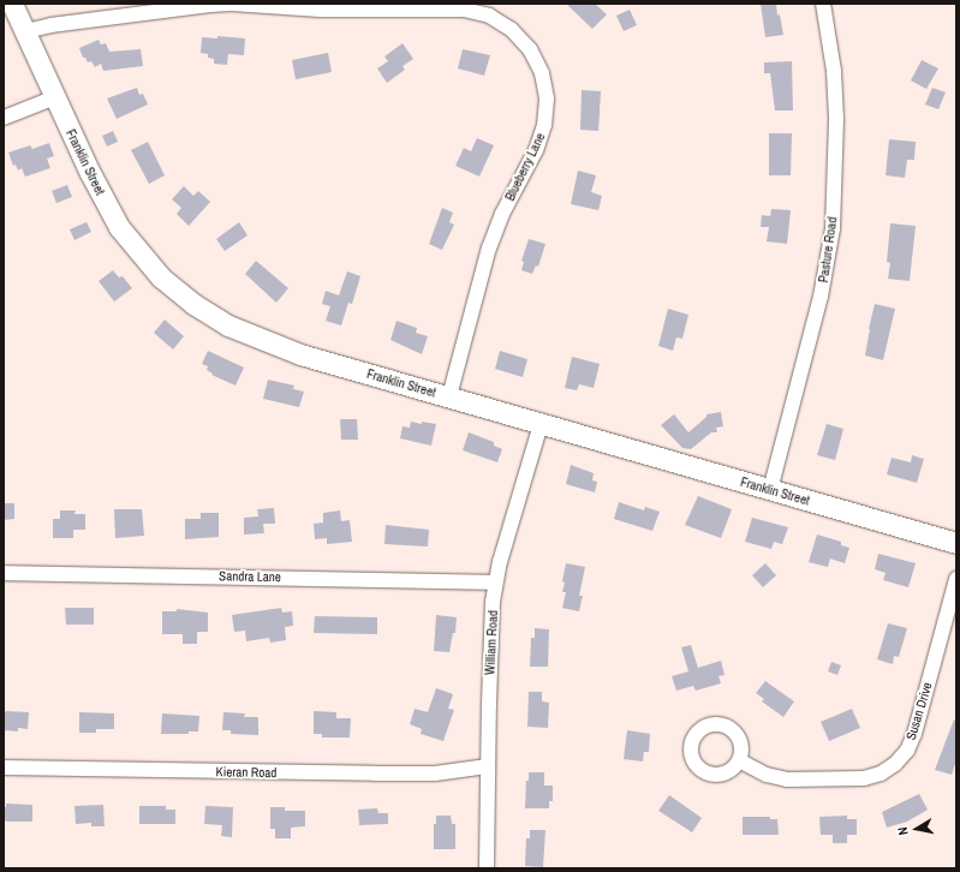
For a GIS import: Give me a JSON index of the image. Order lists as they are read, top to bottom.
{
  "streets": {
    "main road": ["Franklin Street"],
    "street": [
      "Blueberry Lane",
      "Pasture Road",
      "Sandra Lane",
      "William Road",
      "Susan Drive",
      "Kieran Road"
    ]
  },
  "crossings": [
    ["Franklin Street", "Blueberry Lane"],
    ["Franklin Street", "Pasture Road"],
    ["Franklin Street", "William Road"],
    ["Sandra Lane", "William Road"],
    ["William Road", "Kieran Road"]
  ],
  "north": "left"
}
